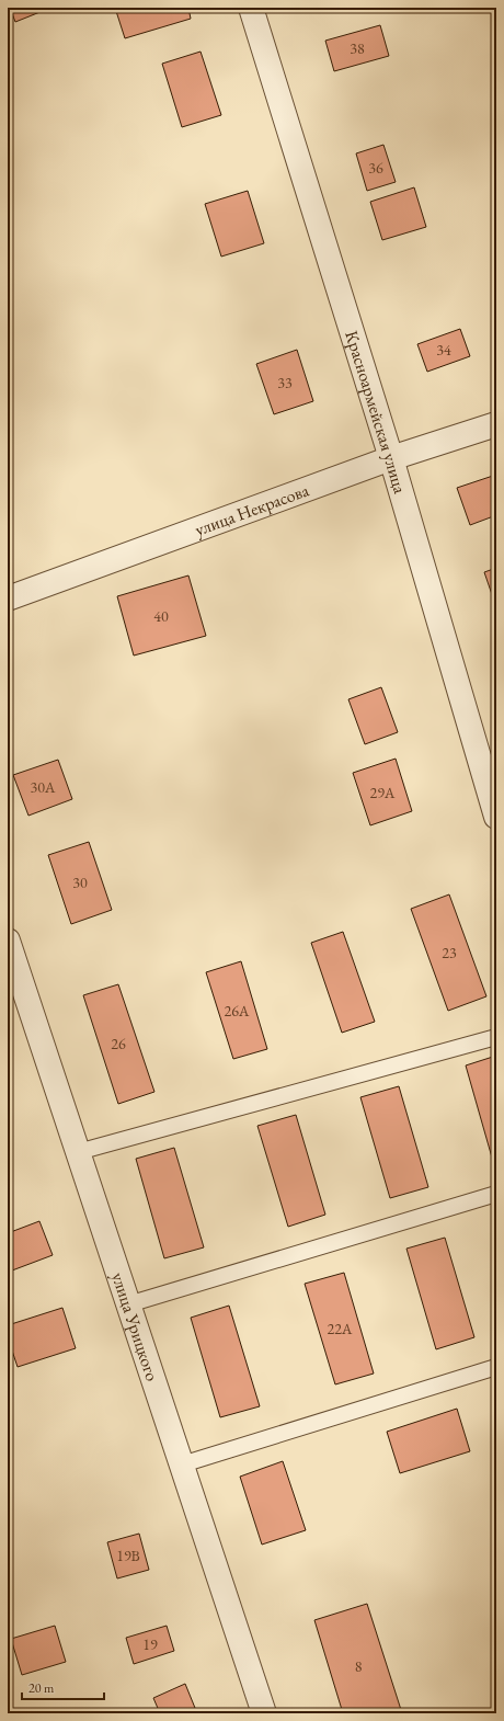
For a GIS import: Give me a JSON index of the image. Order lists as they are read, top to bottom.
{
  "streets": {
    "street": ["Красноармейская улица", "улица Некрасова", "улица Урицкого"]
  },
  "crossings": [
    ["Красноармейская улица", "улица Некрасова"]
  ],
  "house_numbers": [
    "38",
    "36",
    "34",
    "33",
    "40",
    "30А",
    "29А",
    "30",
    "23",
    "26А",
    "26",
    "22А",
    "19В",
    "19",
    "8"
  ],
  "scale_bar": "20 m"
}
